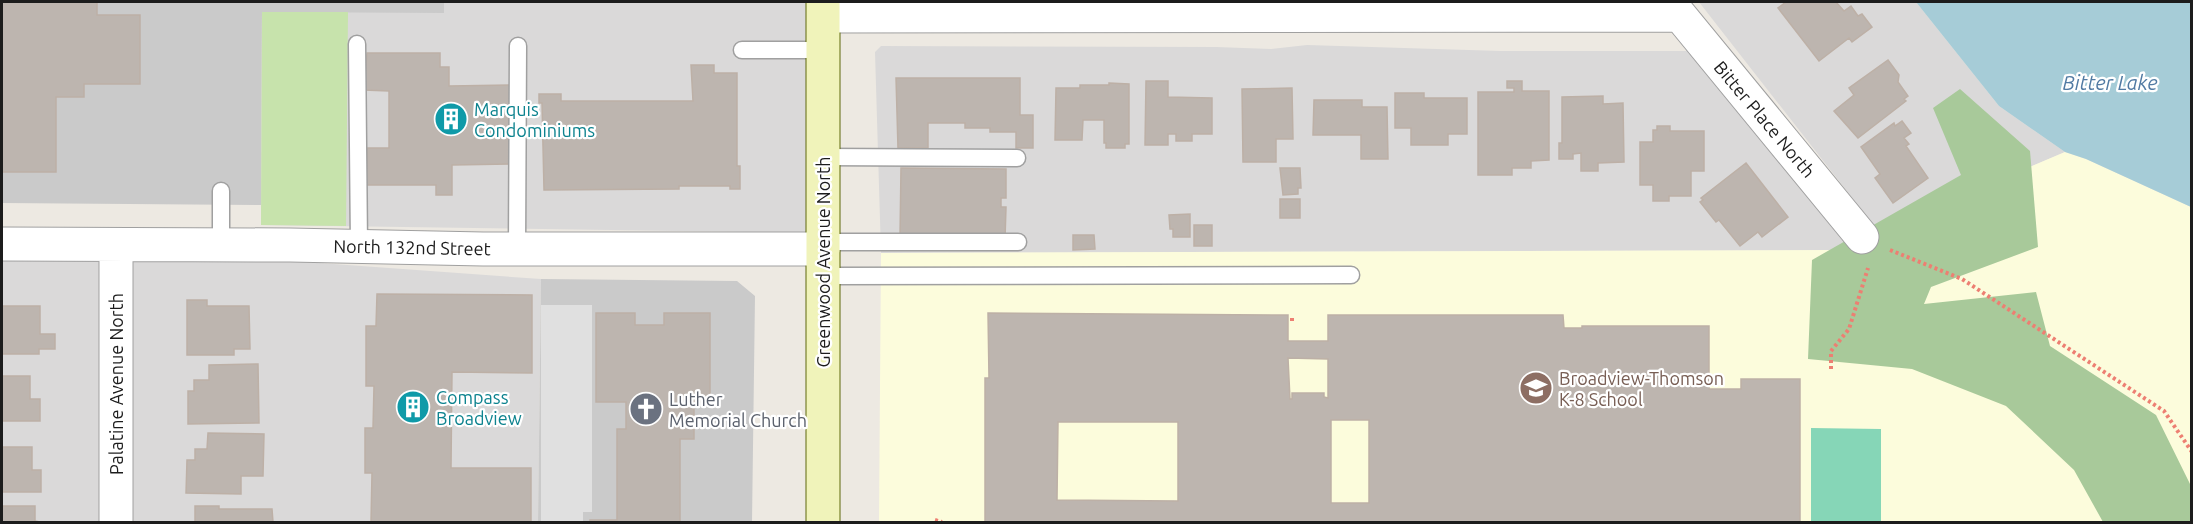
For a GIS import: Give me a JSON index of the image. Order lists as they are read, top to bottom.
{
  "streets": {
    "main road": ["Greenwood Avenue North"],
    "street": ["Bitter Place North", "North 132nd Street", "Palatine Avenue North"]
  },
  "crossings": [
    ["North 132nd Street", "Greenwood Avenue North"],
    ["North 132nd Street", "Palatine Avenue North"]
  ],
  "water": ["Bitter Lake"],
  "places": {
    "building": ["Marquis Condominiums", "Compass Broadview"],
    "school or university": ["Broadview-Thomson K-8 School"],
    "church": ["Luther Memorial Church"]
  }
}
